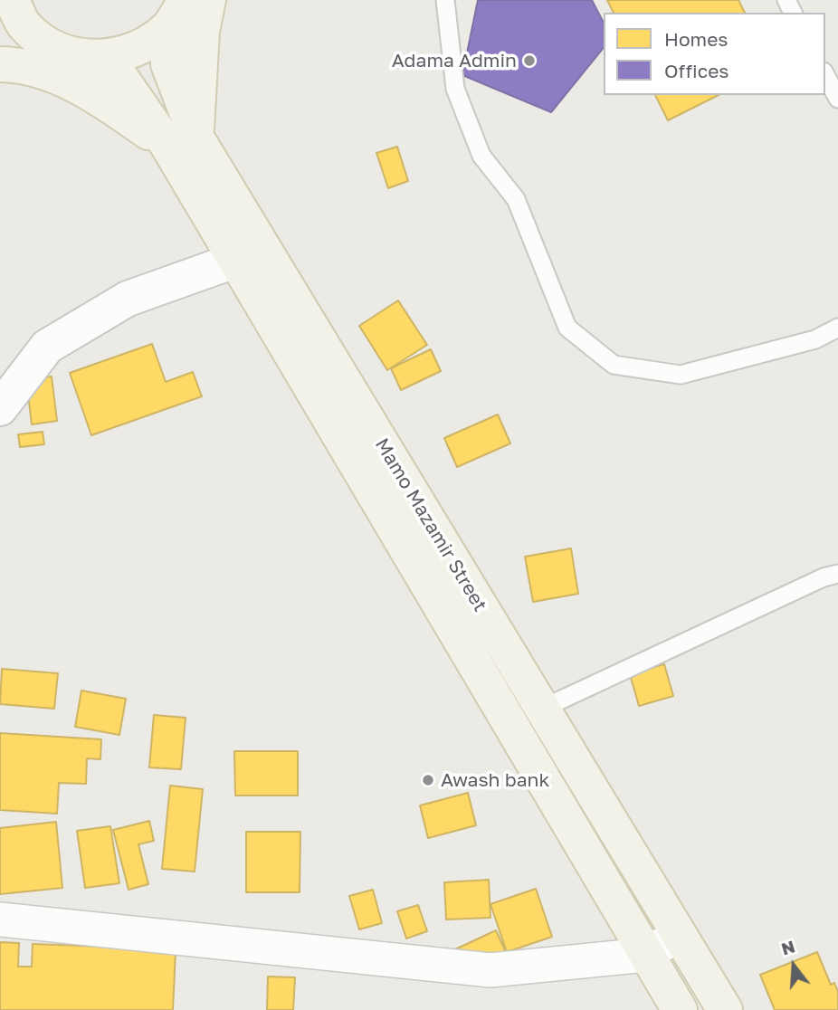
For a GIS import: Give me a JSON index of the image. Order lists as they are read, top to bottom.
{
  "streets": {
    "main road": ["Mamo Mazamir Street"]
  },
  "places": ["Adama Admin", "Awash bank"],
  "legend": ["Homes", "Offices"],
  "north": "top"
}
